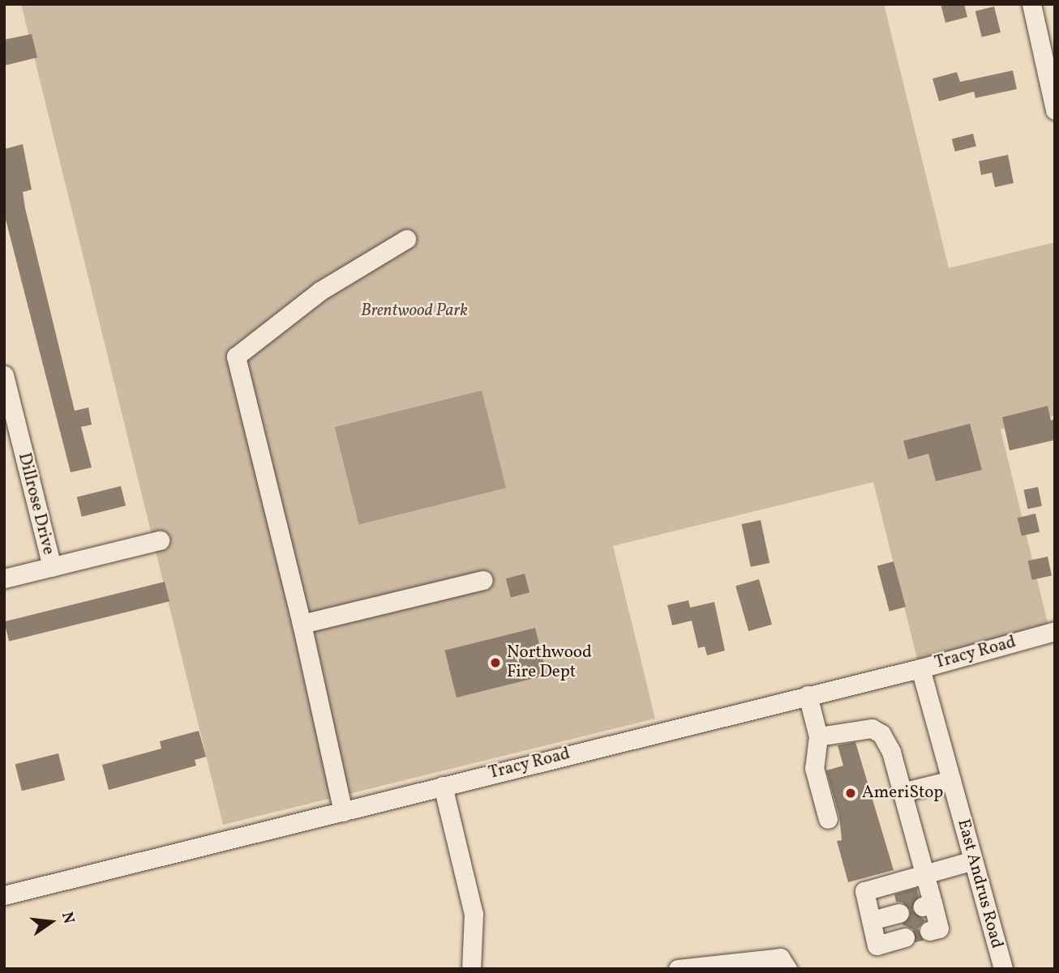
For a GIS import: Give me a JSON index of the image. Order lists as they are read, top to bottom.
{
  "streets": {
    "street": ["Dillrose Drive", "Tracy Road", "East Andrus Road"]
  },
  "crossings": [
    ["Tracy Road", "East Andrus Road"]
  ],
  "parks": ["Brentwood Park"],
  "places": ["Northwood Fire Dept", "AmeriStop"],
  "north": "right"
}
